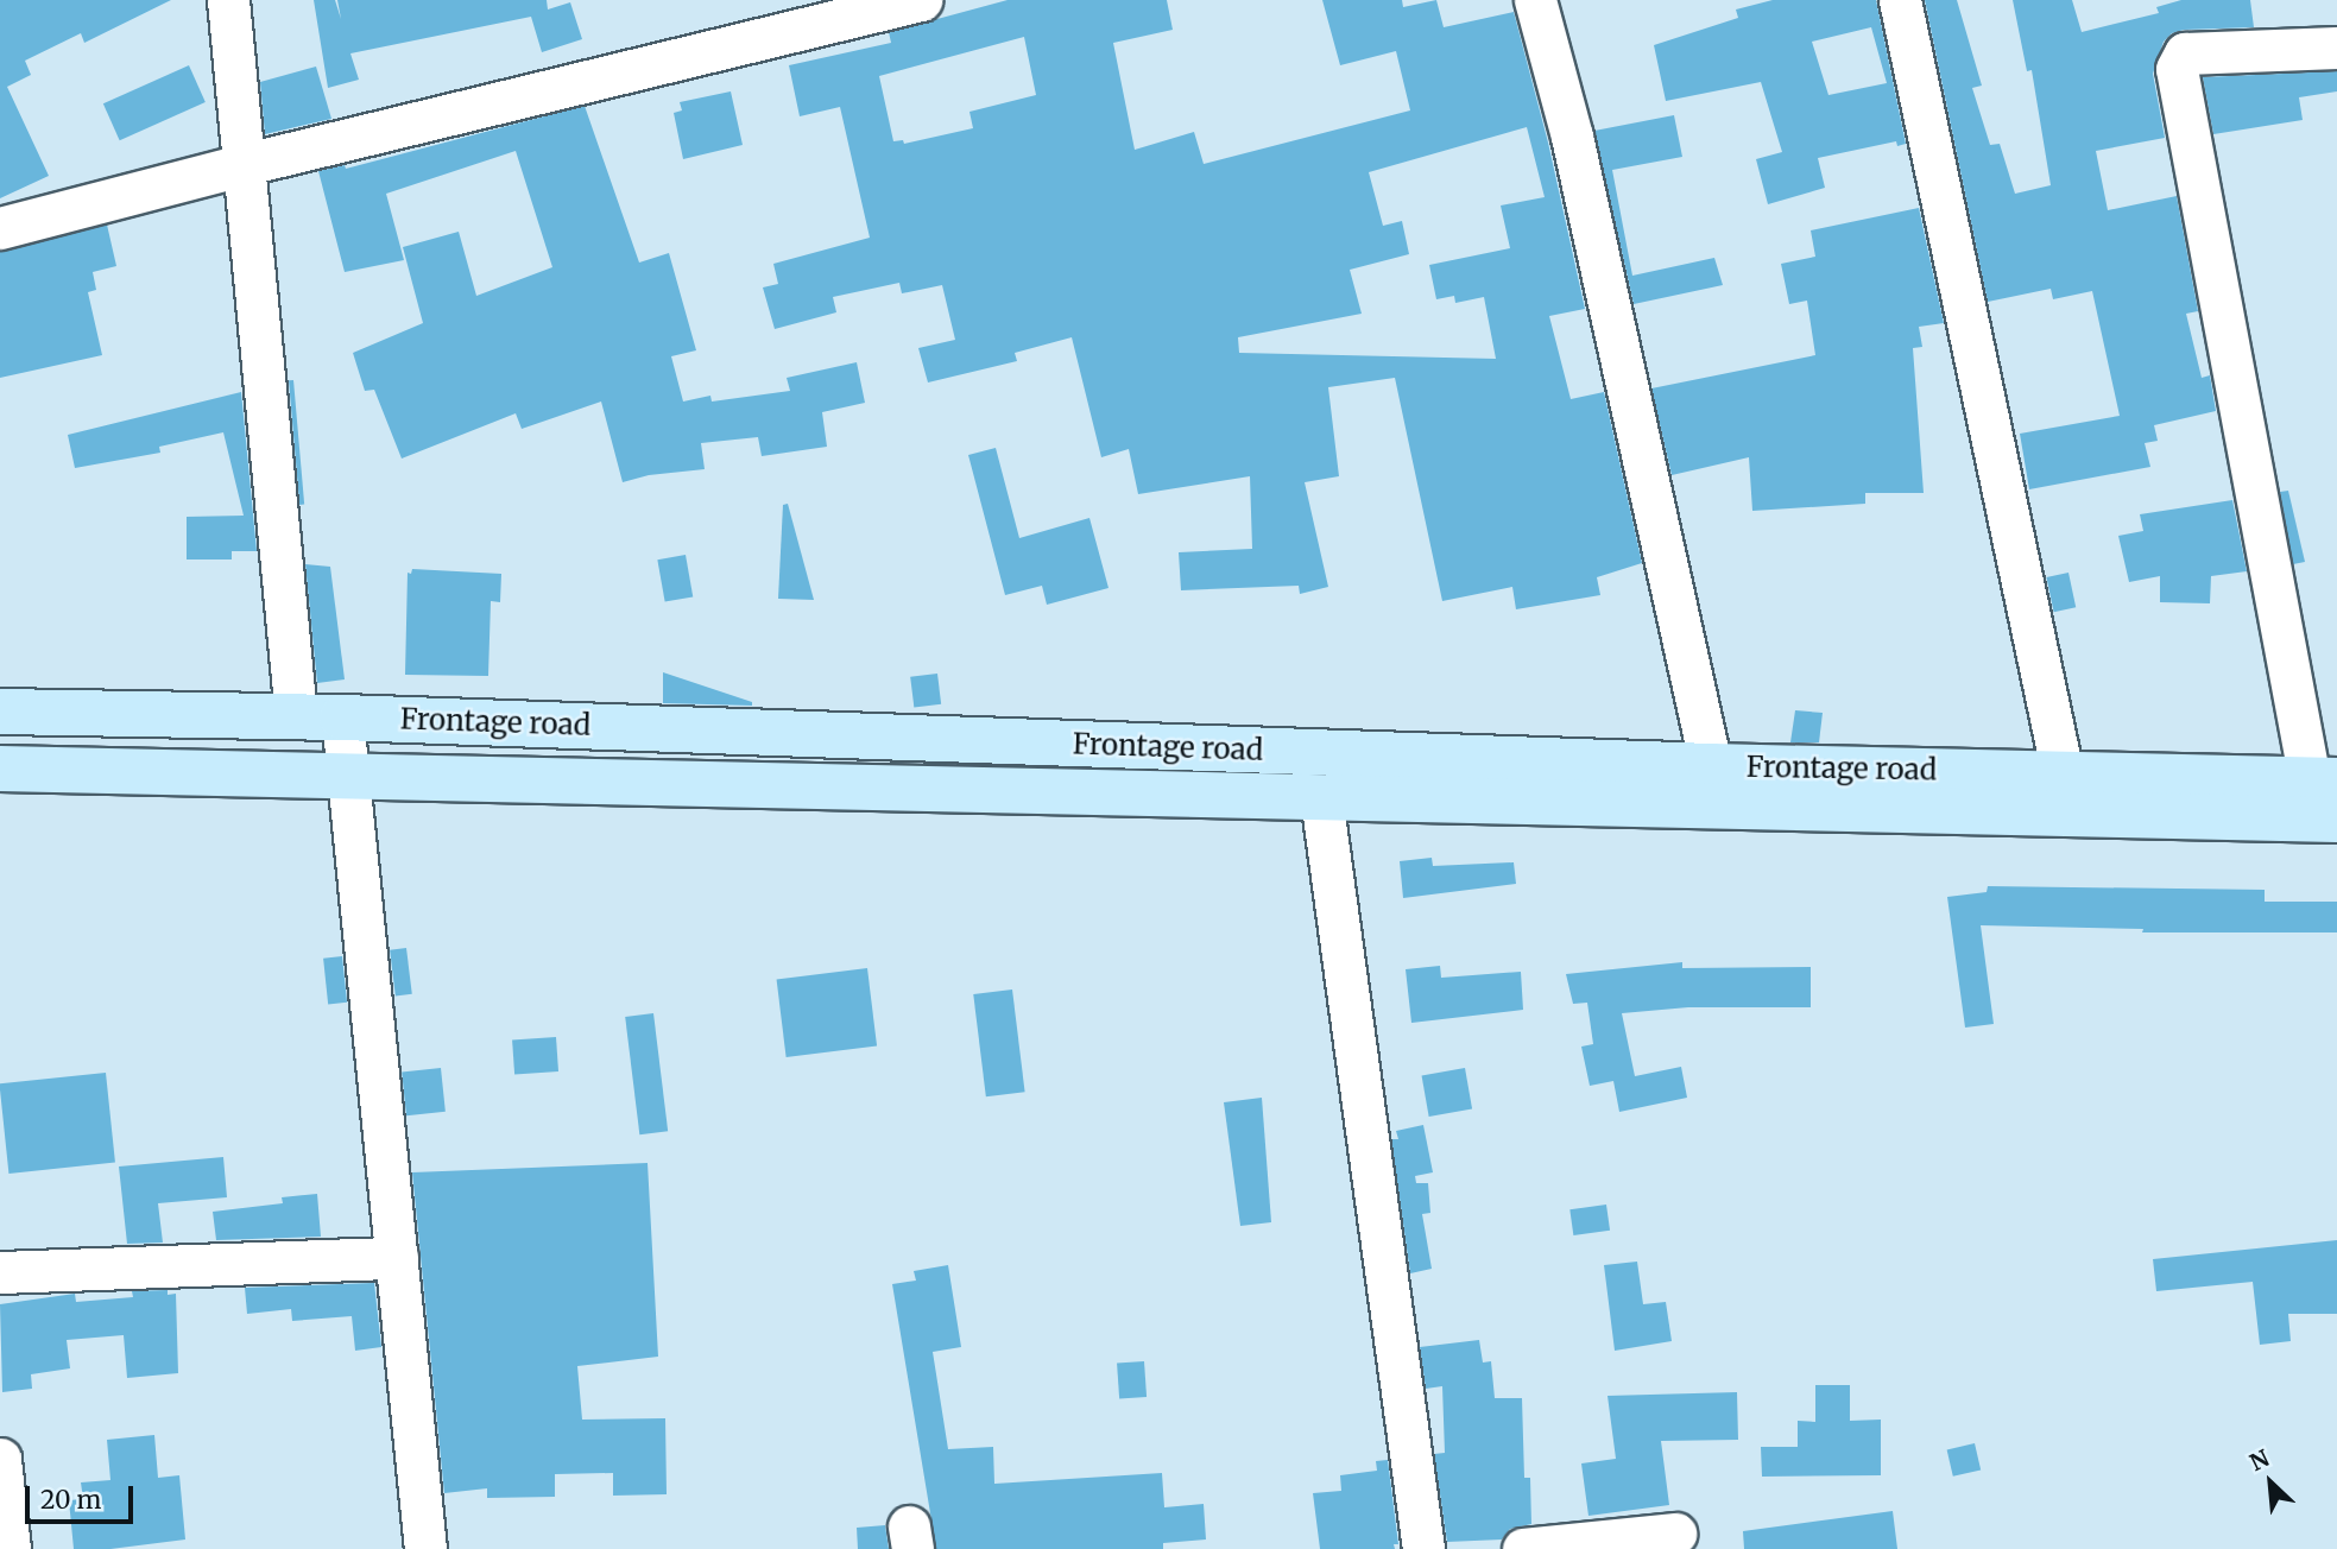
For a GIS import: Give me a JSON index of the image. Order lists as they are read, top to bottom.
{
  "streets": {
    "main road": ["Frontage road"]
  },
  "scale_bar": "20 m",
  "north": "top left"
}
